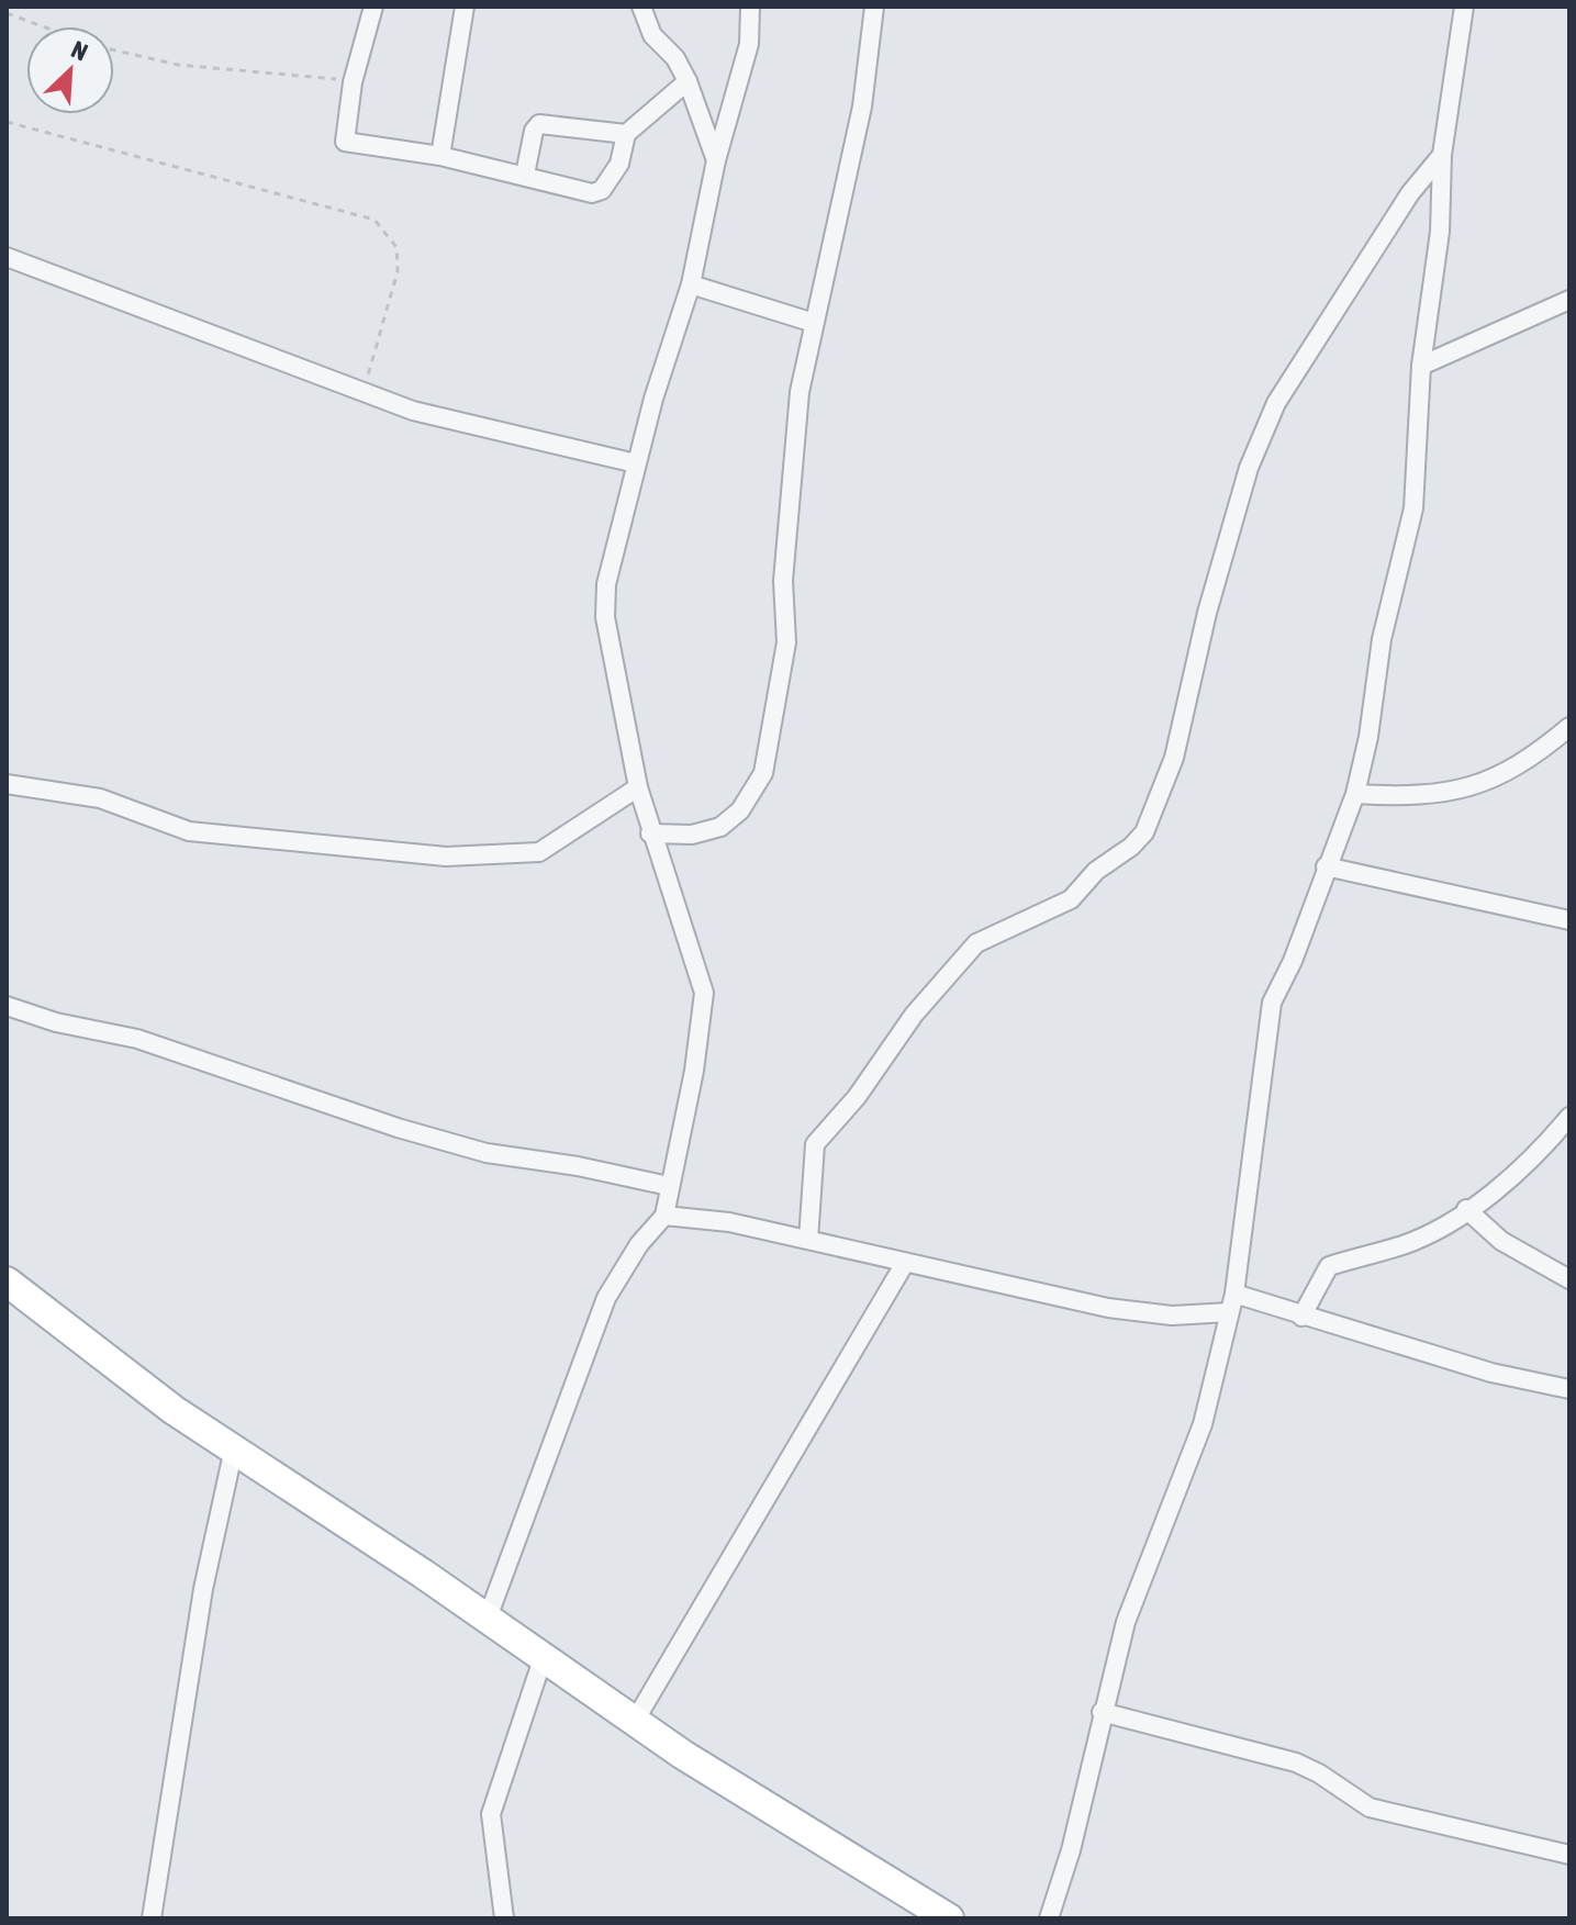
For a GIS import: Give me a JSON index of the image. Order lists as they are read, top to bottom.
{
  "north": "top right"
}
